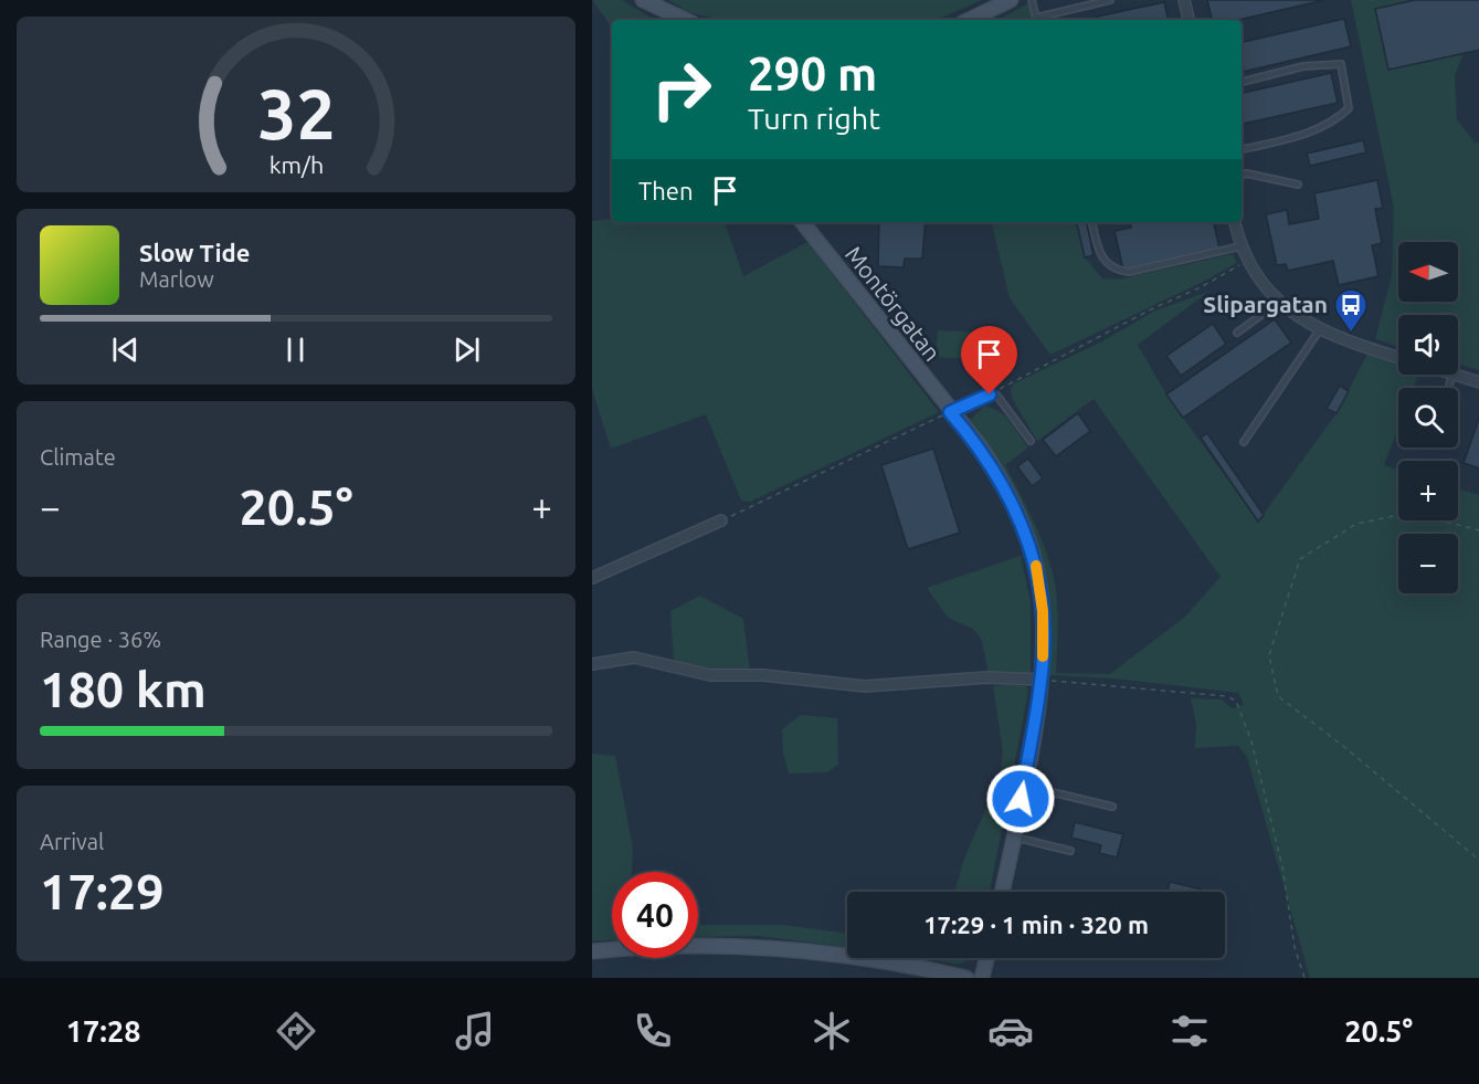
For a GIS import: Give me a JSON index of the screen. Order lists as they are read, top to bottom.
{
  "streets": {
    "street": ["Montörgatan"]
  },
  "places": {
    "bus stop": ["Slipargatan"]
  },
  "north": "left",
  "page": {
    "turn": ["290 m", "Turn right"],
    "then": "Then",
    "song": ["Slow Tide", "Marlow"],
    "map_buttons": ["+", "−"],
    "tile": [
      "Climate",
      ["Range · 36%", "180 km"],
      ["Arrival", "17:29"]
    ],
    "heat": ["−", "20.5°", "+"],
    "limit": "40",
    "trip": "17:29 · 1 min · 320 m",
    "tabs": ["17:28", "20.5°"],
    "gauge": ["32", "km/h"]
  }
}
